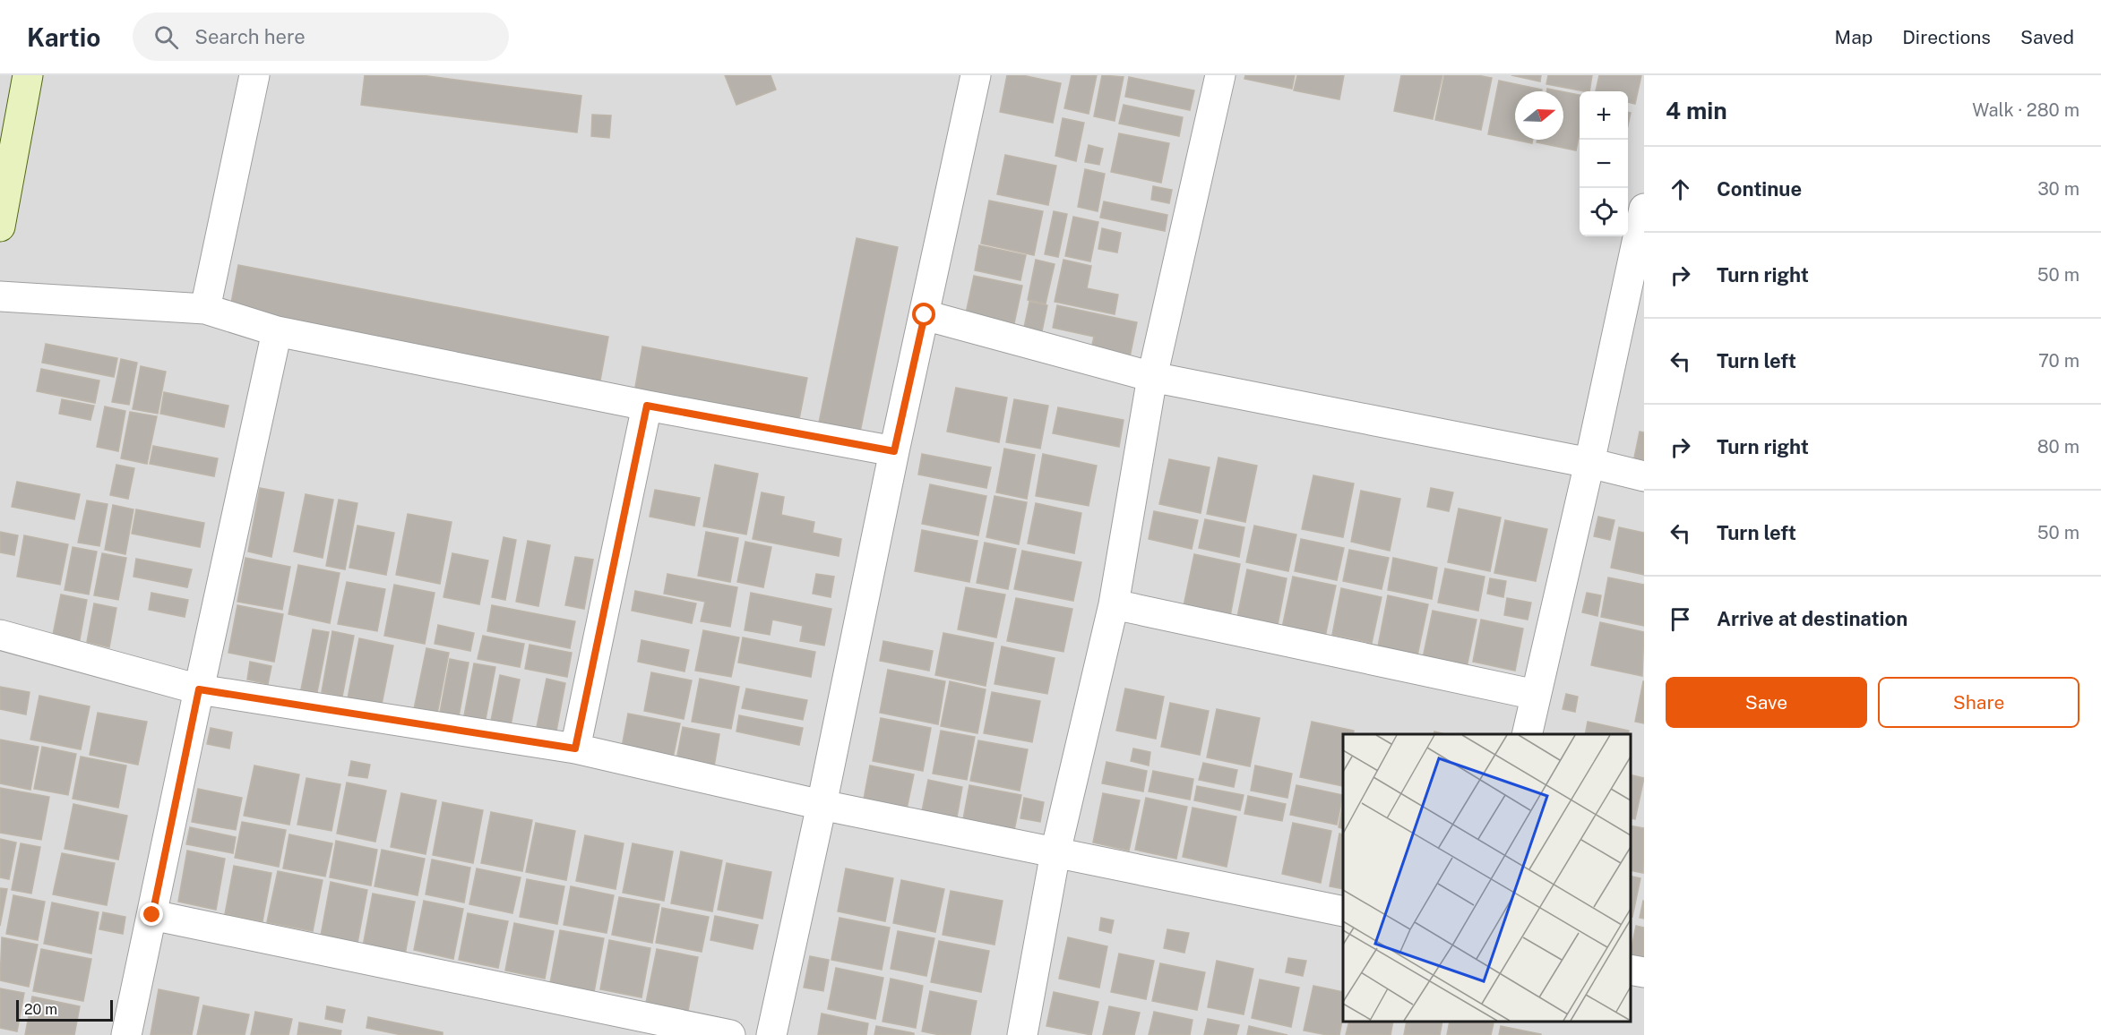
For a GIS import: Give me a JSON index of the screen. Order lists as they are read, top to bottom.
{
  "scale_bar": "20 m",
  "north": "right",
  "page": {
    "header": "Kartio",
    "search": "Search here",
    "nav": ["Map", "Directions", "Saved"],
    "heading": ["4 min", "Walk · 280 m"],
    "map_buttons": ["+", "−"],
    "list": [
      ["Continue", "30 m"],
      ["Turn right", "50 m"],
      ["Turn left", "70 m"],
      ["Turn right", "80 m"],
      ["Turn left", "50 m"],
      "Arrive at destination"
    ],
    "buttons": ["Save", "Share"],
    "scale": "20 m"
  }
}
